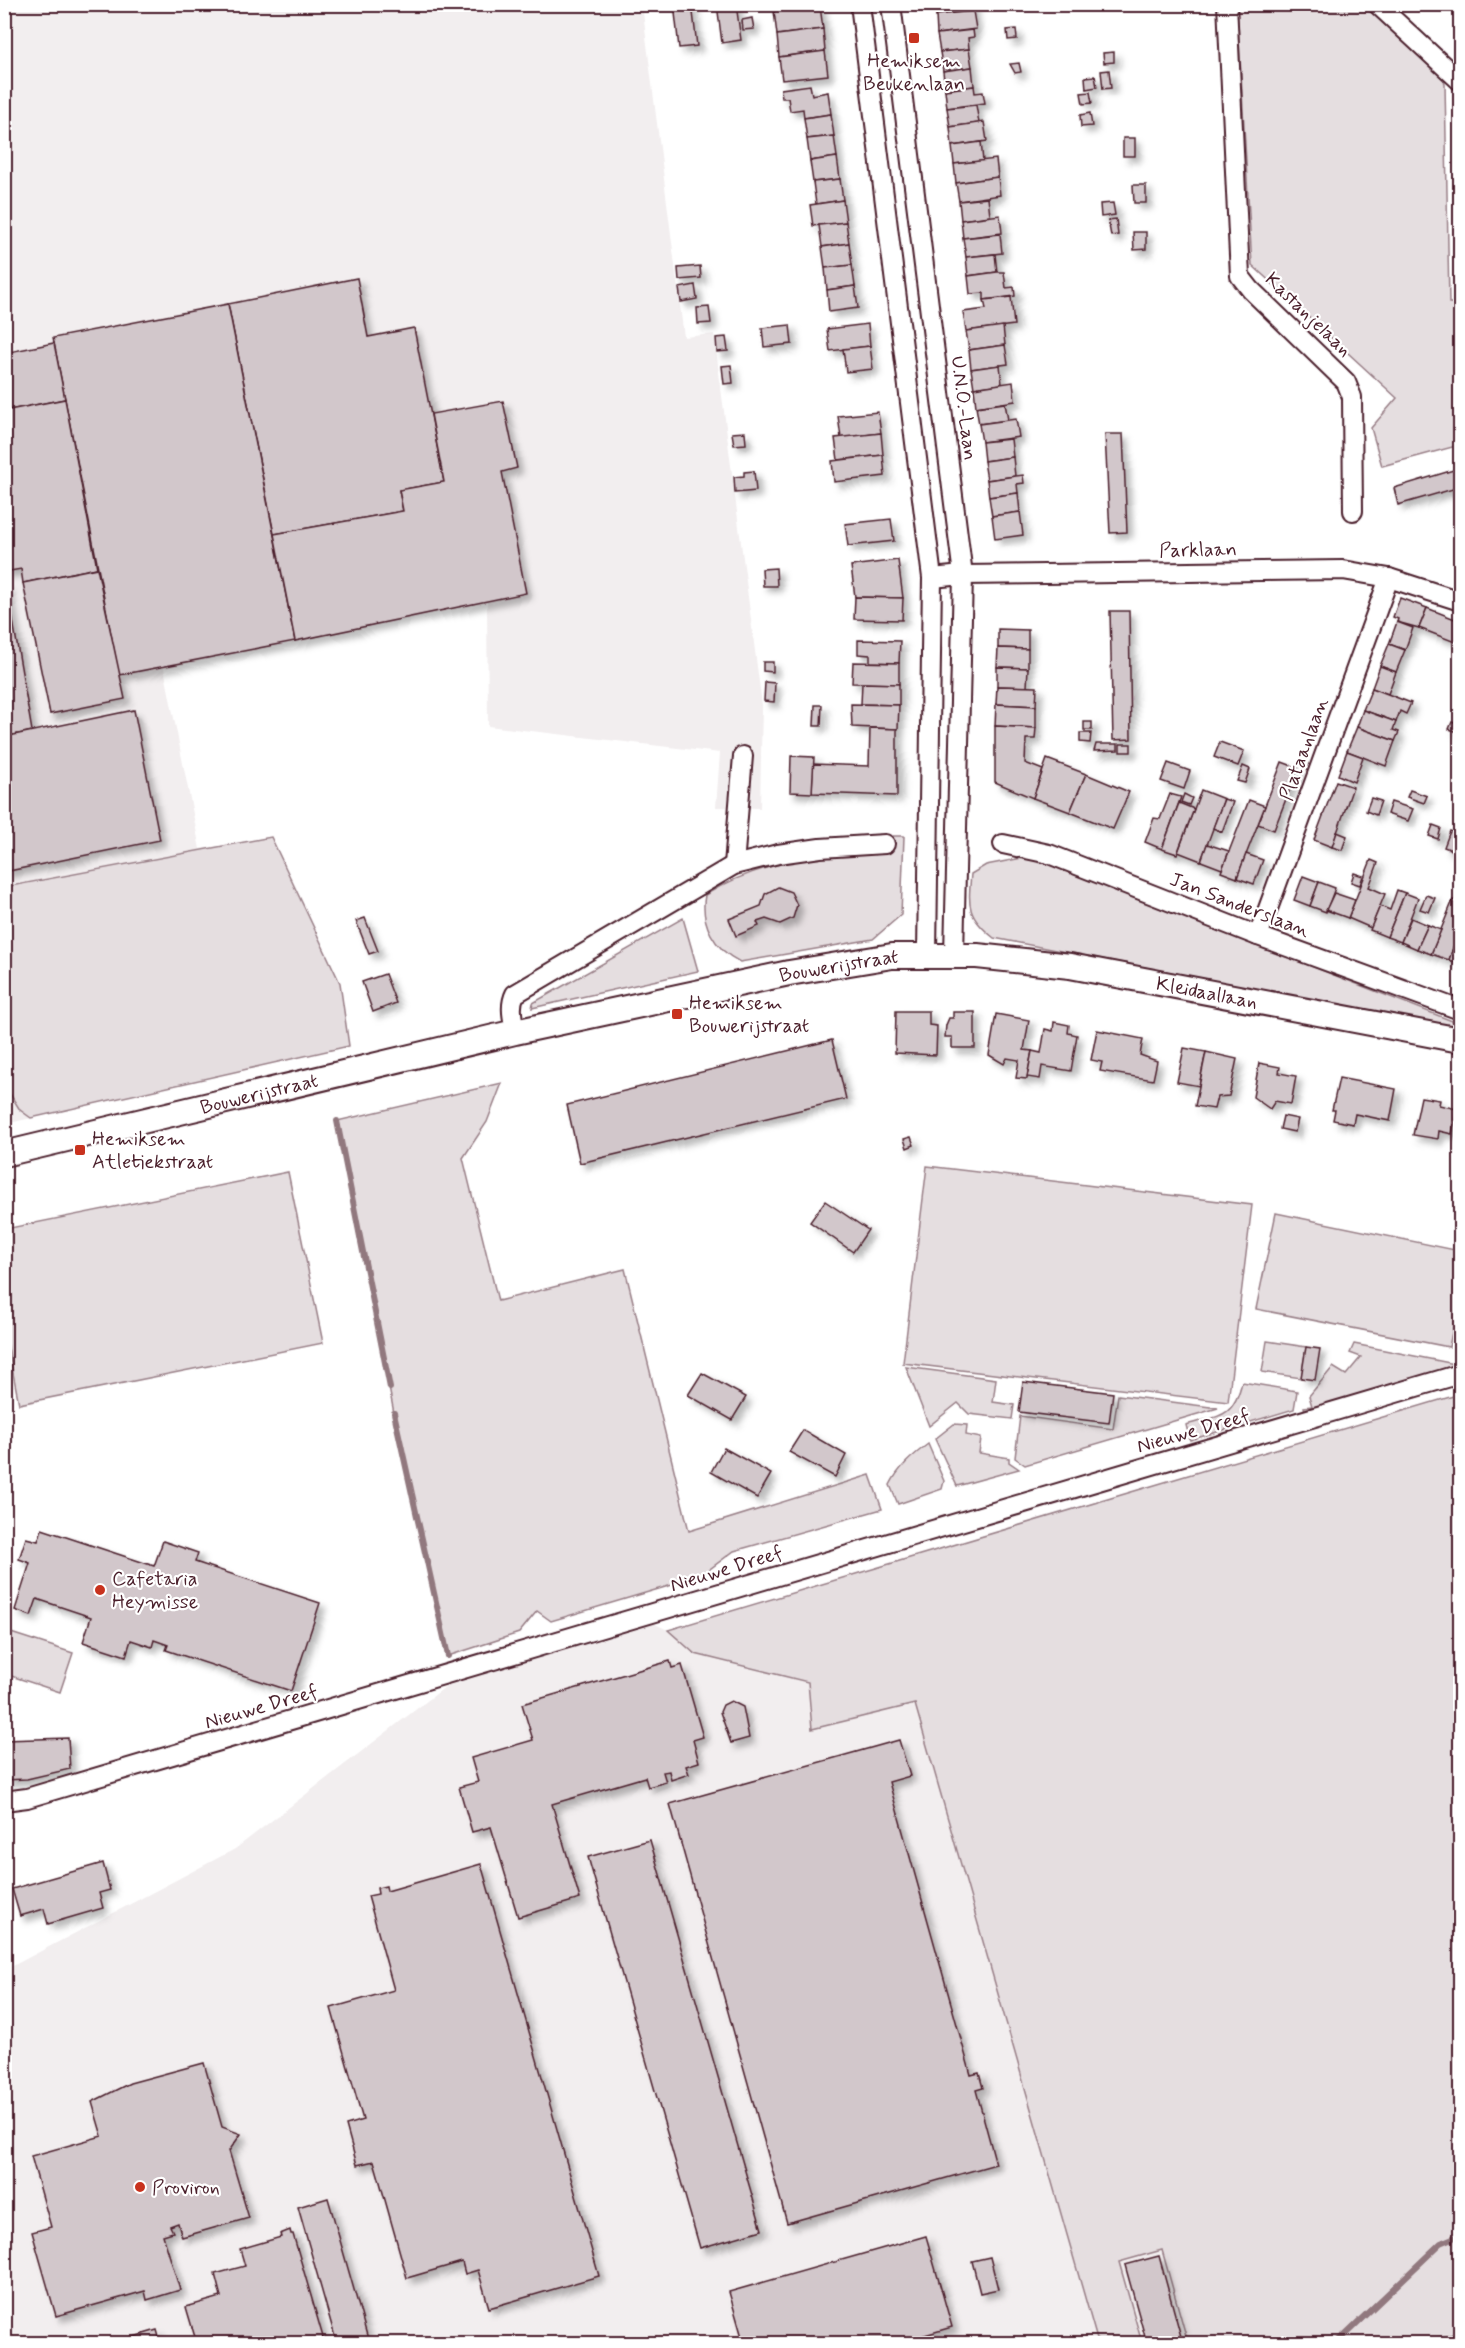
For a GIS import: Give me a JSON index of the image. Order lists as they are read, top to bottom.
{
  "streets": {
    "street": [
      "Kastanjelaan",
      "U.N.O.-Laan",
      "Parklaan",
      "Plataanlaan",
      "Jan Sanderslaan",
      "Bouwerijstraat",
      "Kleidaallaan",
      "Nieuwe Dreef"
    ]
  },
  "crossings": [
    ["U.N.O.-Laan", "Parklaan"],
    ["U.N.O.-Laan", "Bouwerijstraat"],
    ["U.N.O.-Laan", "Kleidaallaan"],
    ["Parklaan", "Plataanlaan"],
    ["Plataanlaan", "Jan Sanderslaan"],
    ["Bouwerijstraat", "Kleidaallaan"]
  ],
  "places": {
    "transit": ["Hemiksem Beukenlaan", "Hemiksem Bouwerijstraat", "Hemiksem Atletiekstraat"],
    "other": ["Cafetaria Heymisse", "Proviron"]
  }
}
